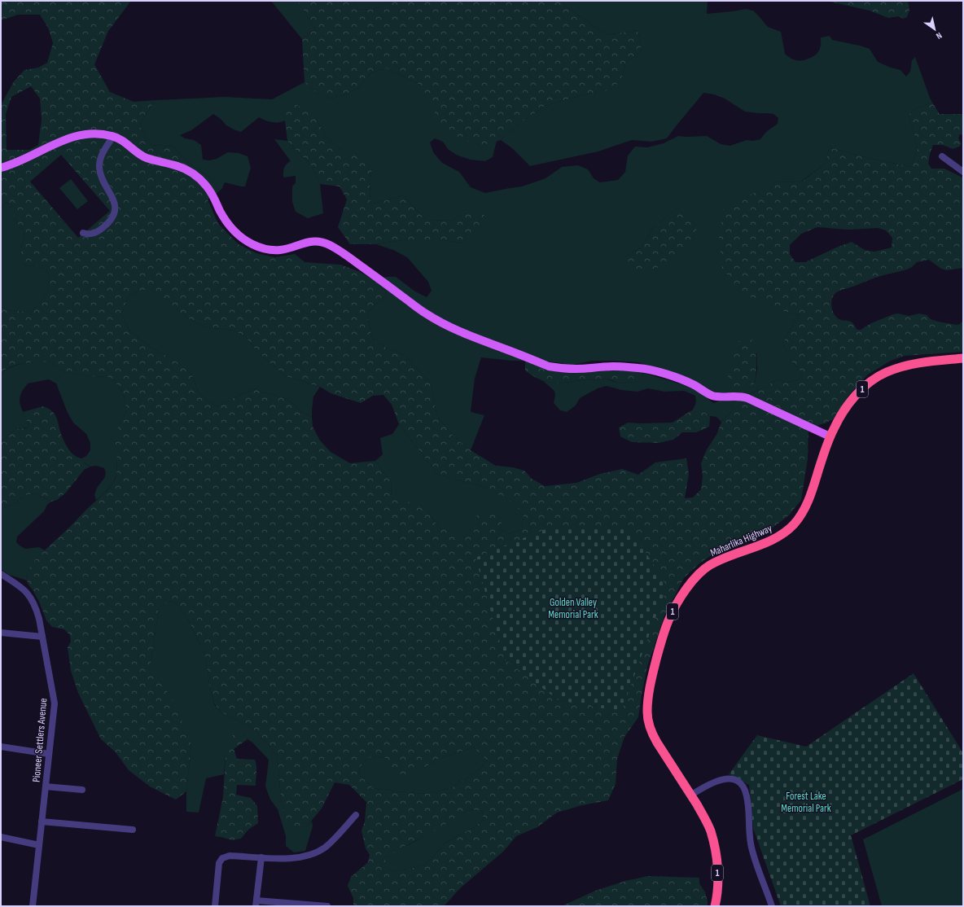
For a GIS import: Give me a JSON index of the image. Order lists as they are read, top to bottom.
{
  "streets": {
    "highway": ["1", "Maharlika Highway"],
    "street": ["Pioneer Settlers Avenue"]
  },
  "crossings": [
    ["1", "Maharlika Highway"]
  ],
  "parks": ["Golden Valley Memorial Park", "Forest Lake Memorial Park"],
  "north": "bottom right"
}
